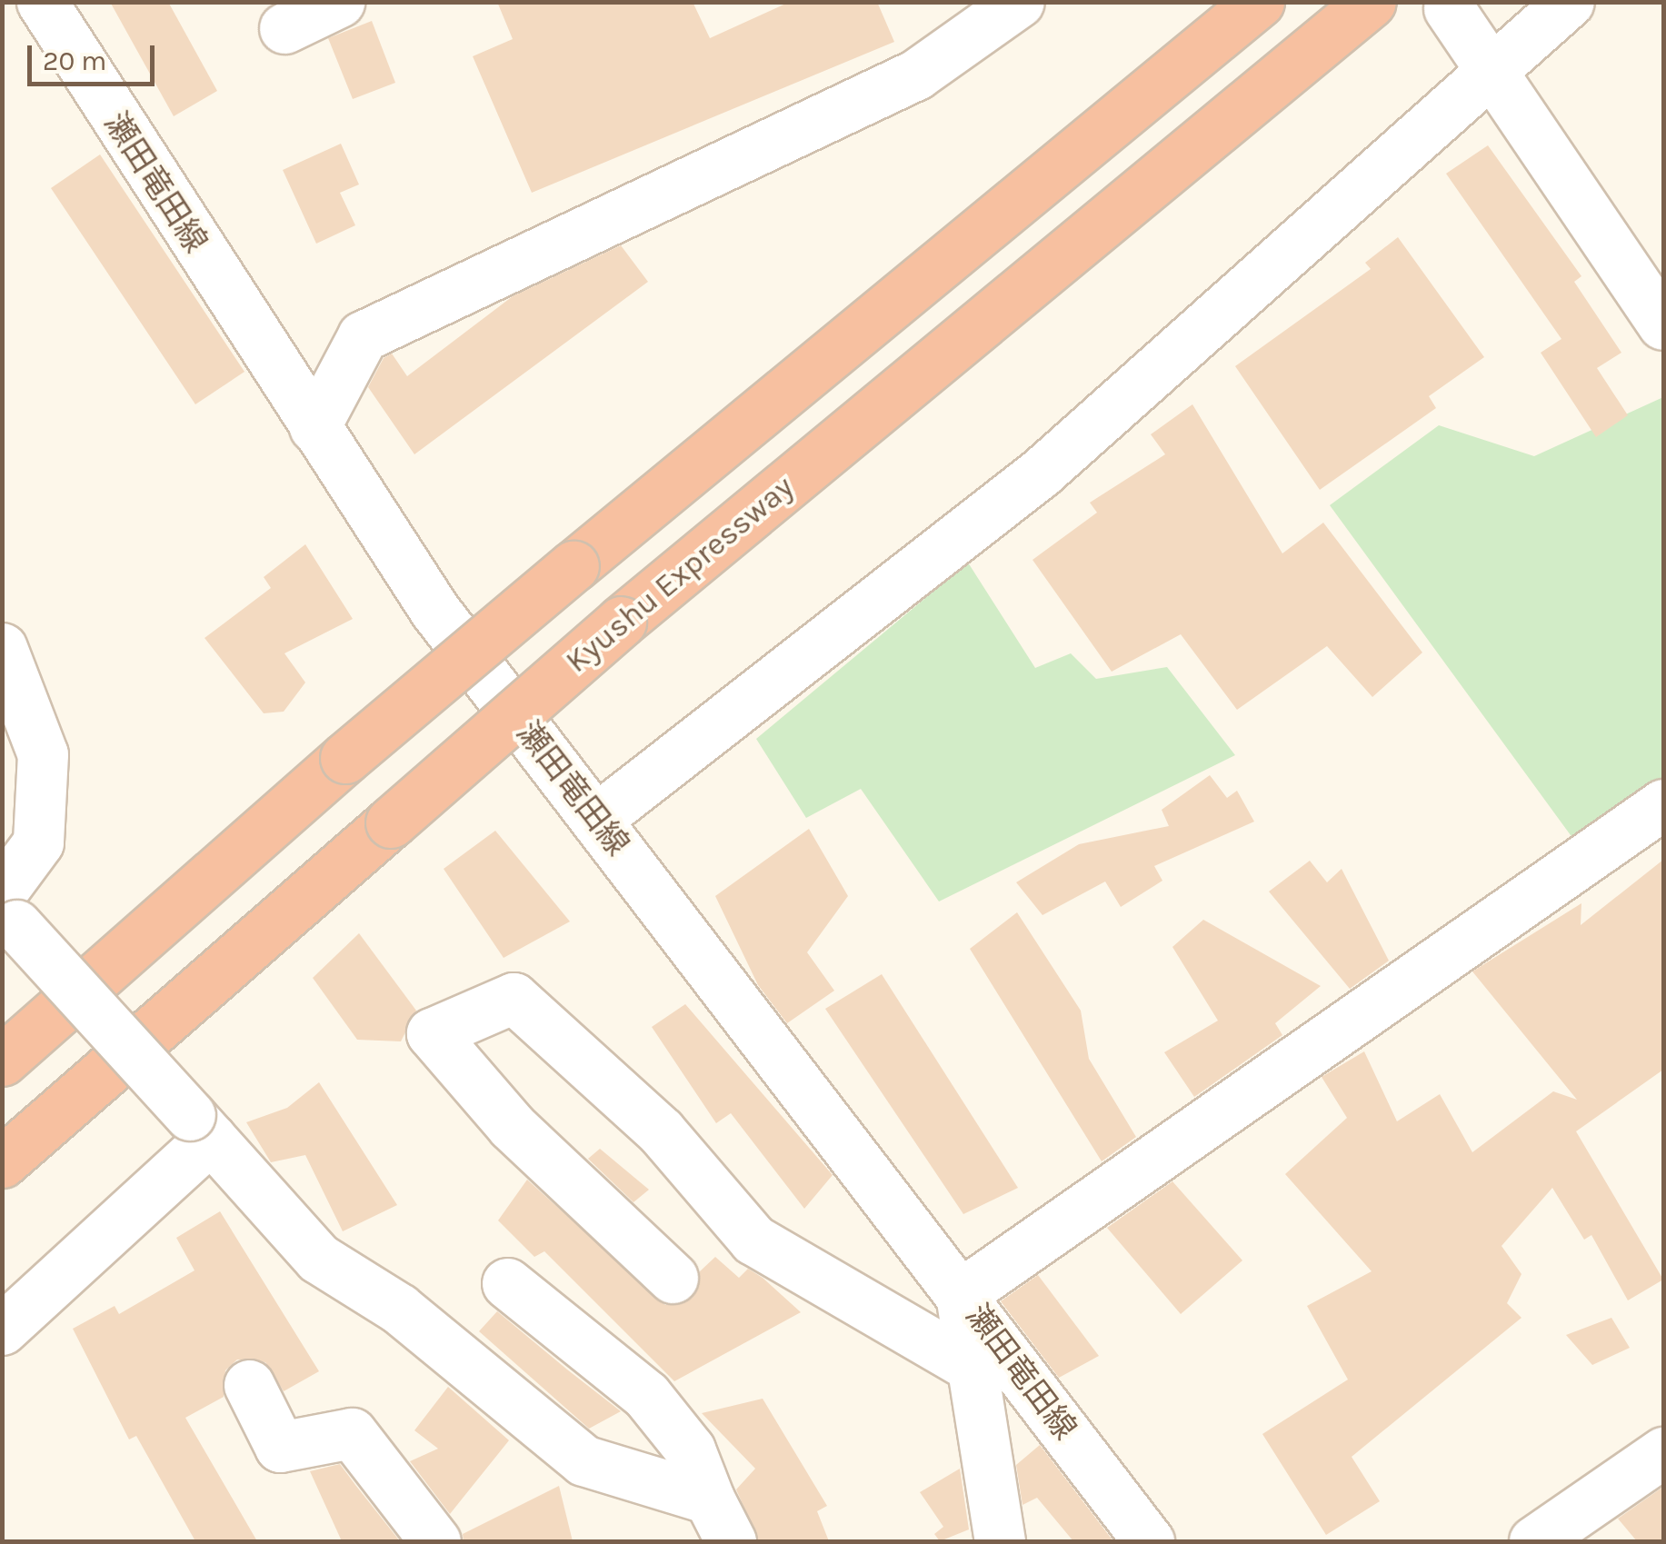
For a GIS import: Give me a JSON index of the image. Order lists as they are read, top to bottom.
{
  "streets": {
    "highway": ["Kyushu Expressway"],
    "street": ["瀬田竜田線"]
  },
  "scale_bar": "20 m"
}
